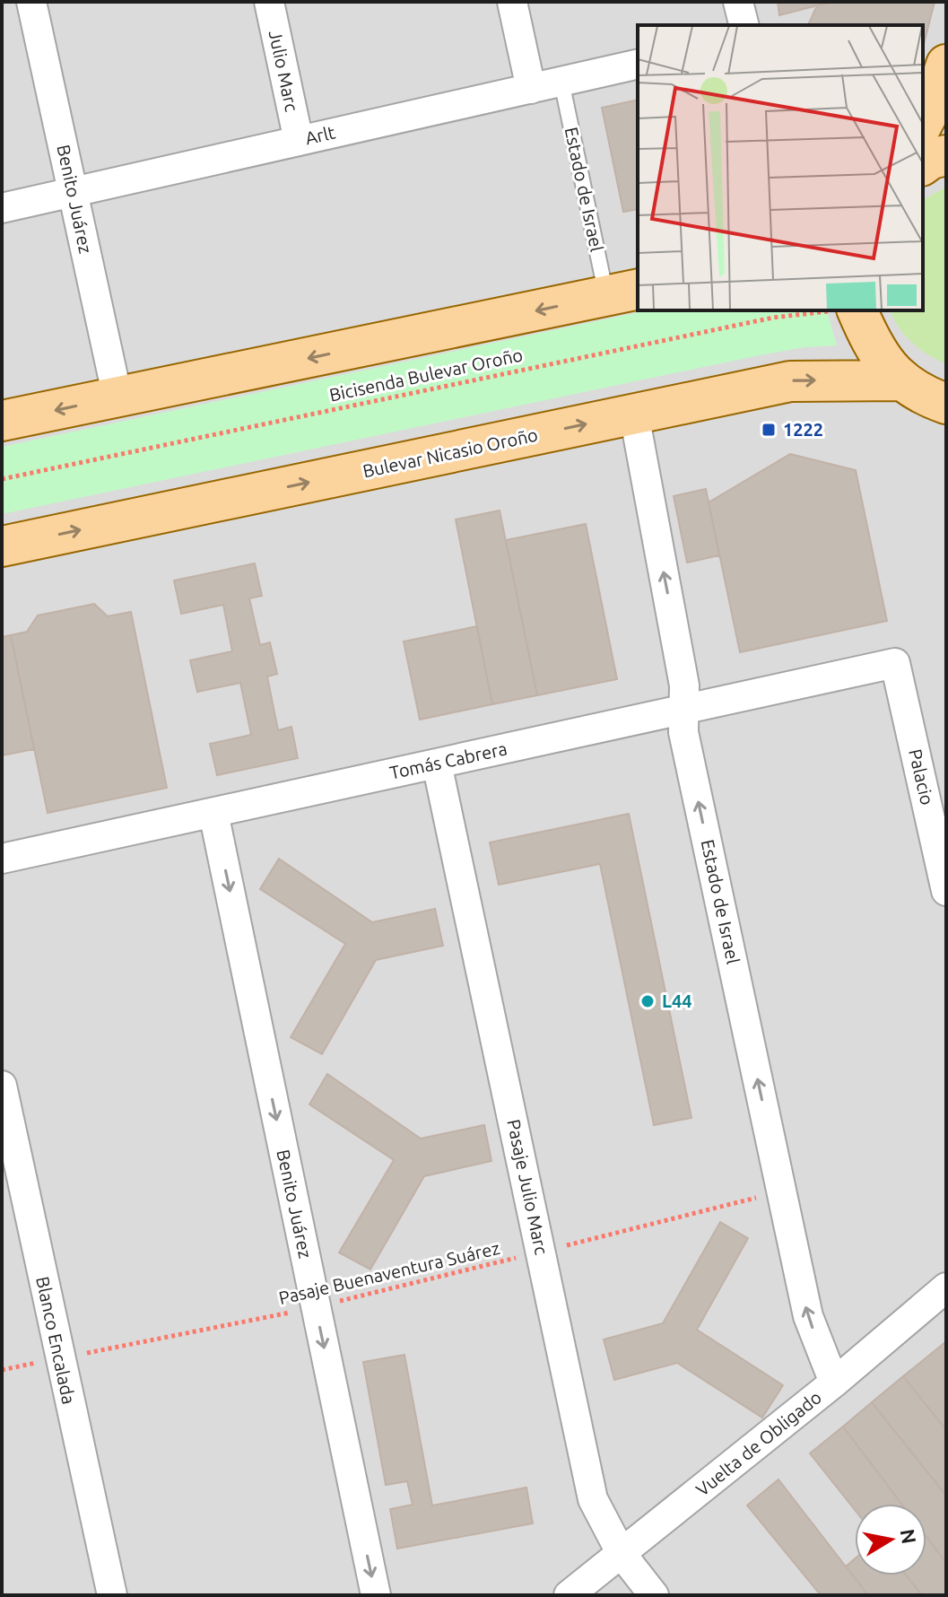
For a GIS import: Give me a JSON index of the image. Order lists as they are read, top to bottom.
{
  "streets": {
    "main road": ["Bulevar Nicasio Oroño"],
    "street": [
      "Julio Marc",
      "Arlt",
      "Estado de Israel",
      "Benito Juárez",
      "Tomás Cabrera",
      "Palacio",
      "Pasaje Julio Marc",
      "Blanco Encalada",
      "Vuelta de Obligado"
    ],
    "path": ["Bicisenda Bulevar Oroño", "Pasaje Buenaventura Suárez"]
  },
  "crossings": [
    ["Julio Marc", "Arlt"],
    ["Arlt", "Estado de Israel"],
    ["Arlt", "Benito Juárez"],
    ["Estado de Israel", "Bulevar Nicasio Oroño"],
    ["Estado de Israel", "Tomás Cabrera"],
    ["Estado de Israel", "Pasaje Buenaventura Suárez"],
    ["Estado de Israel", "Vuelta de Obligado"],
    ["Benito Juárez", "Tomás Cabrera"],
    ["Benito Juárez", "Pasaje Buenaventura Suárez"],
    ["Tomás Cabrera", "Palacio"],
    ["Tomás Cabrera", "Pasaje Julio Marc"],
    ["Pasaje Julio Marc", "Pasaje Buenaventura Suárez"],
    ["Pasaje Julio Marc", "Vuelta de Obligado"],
    ["Pasaje Buenaventura Suárez", "Blanco Encalada"]
  ],
  "one_way": ["Estado de Israel", "Benito Juárez"],
  "places": {
    "transit": ["1222"],
    "other": ["L44"]
  },
  "north": "right"
}
